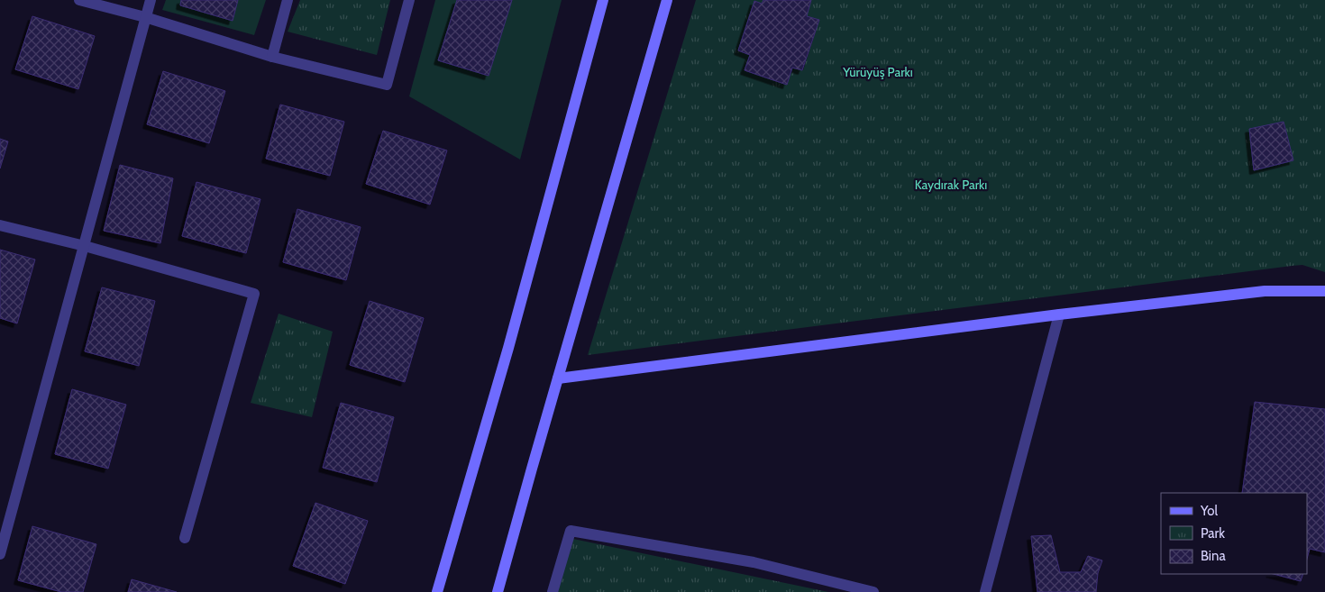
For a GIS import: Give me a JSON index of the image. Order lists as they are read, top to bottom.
{
  "parks": ["Yürüyüş Parkı", "Kaydırak Parkı"],
  "legend": ["Yol", "Park", "Bina"]
}
